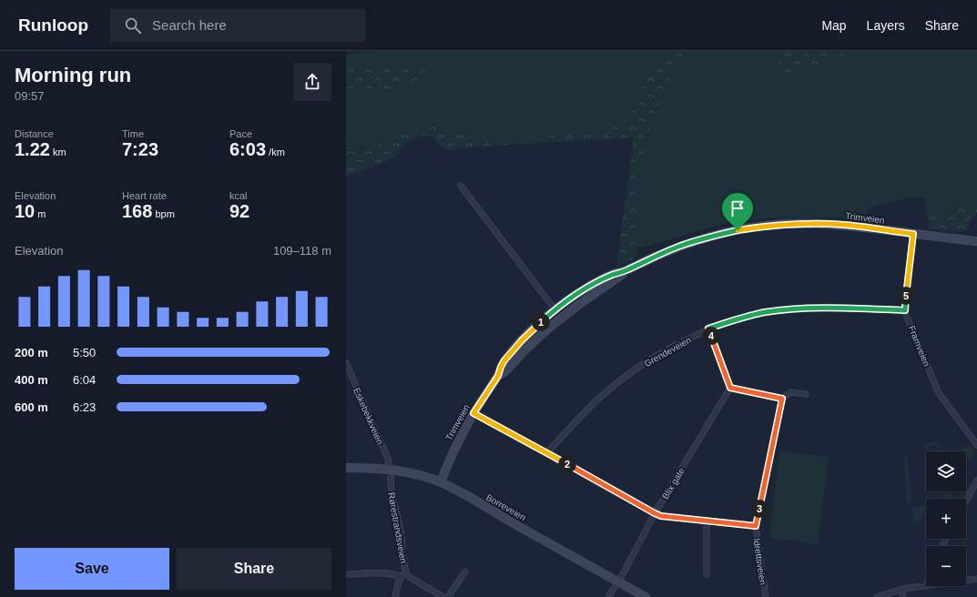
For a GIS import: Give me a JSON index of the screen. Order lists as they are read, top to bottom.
{
  "streets": {
    "main road": ["Trimveien", "Borreveien"],
    "street": [
      "Framveien",
      "Grendeveien",
      "Eskebekkveien",
      "Blix gate",
      "Rørestrandsveien",
      "Idrettsveien"
    ]
  },
  "crossings": [
    ["Trimveien", "Framveien"],
    ["Trimveien", "Borreveien"],
    ["Framveien", "Grendeveien"],
    ["Eskebekkveien", "Borreveien"],
    ["Eskebekkveien", "Rørestrandsveien"],
    ["Blix gate", "Borreveien"],
    ["Blix gate", "Idrettsveien"],
    ["Borreveien", "Rørestrandsveien"]
  ],
  "page": {
    "header": "Runloop",
    "search": "Search here",
    "nav": ["Map", "Layers", "Share"],
    "heading": ["Morning run", "09:57"],
    "stats": [
      ["Distance", "1.22 km"],
      ["Time", "7:23"],
      ["Pace", "6:03 /km"],
      ["Elevation", "10 m"],
      ["Heart rate", "168 bpm"],
      ["kcal", "92"]
    ],
    "chart": ["Elevation", "109–118 m"],
    "pins": [
      "5",
      "1",
      "4",
      "2",
      "3"
    ],
    "list": [
      {
        "name": "200 m",
        "note": "5:50"
      },
      {
        "name": "400 m",
        "note": "6:04"
      },
      {
        "name": "600 m",
        "note": "6:23"
      }
    ],
    "map_buttons": ["+", "−"],
    "buttons": ["Save", "Share"]
  }
}
